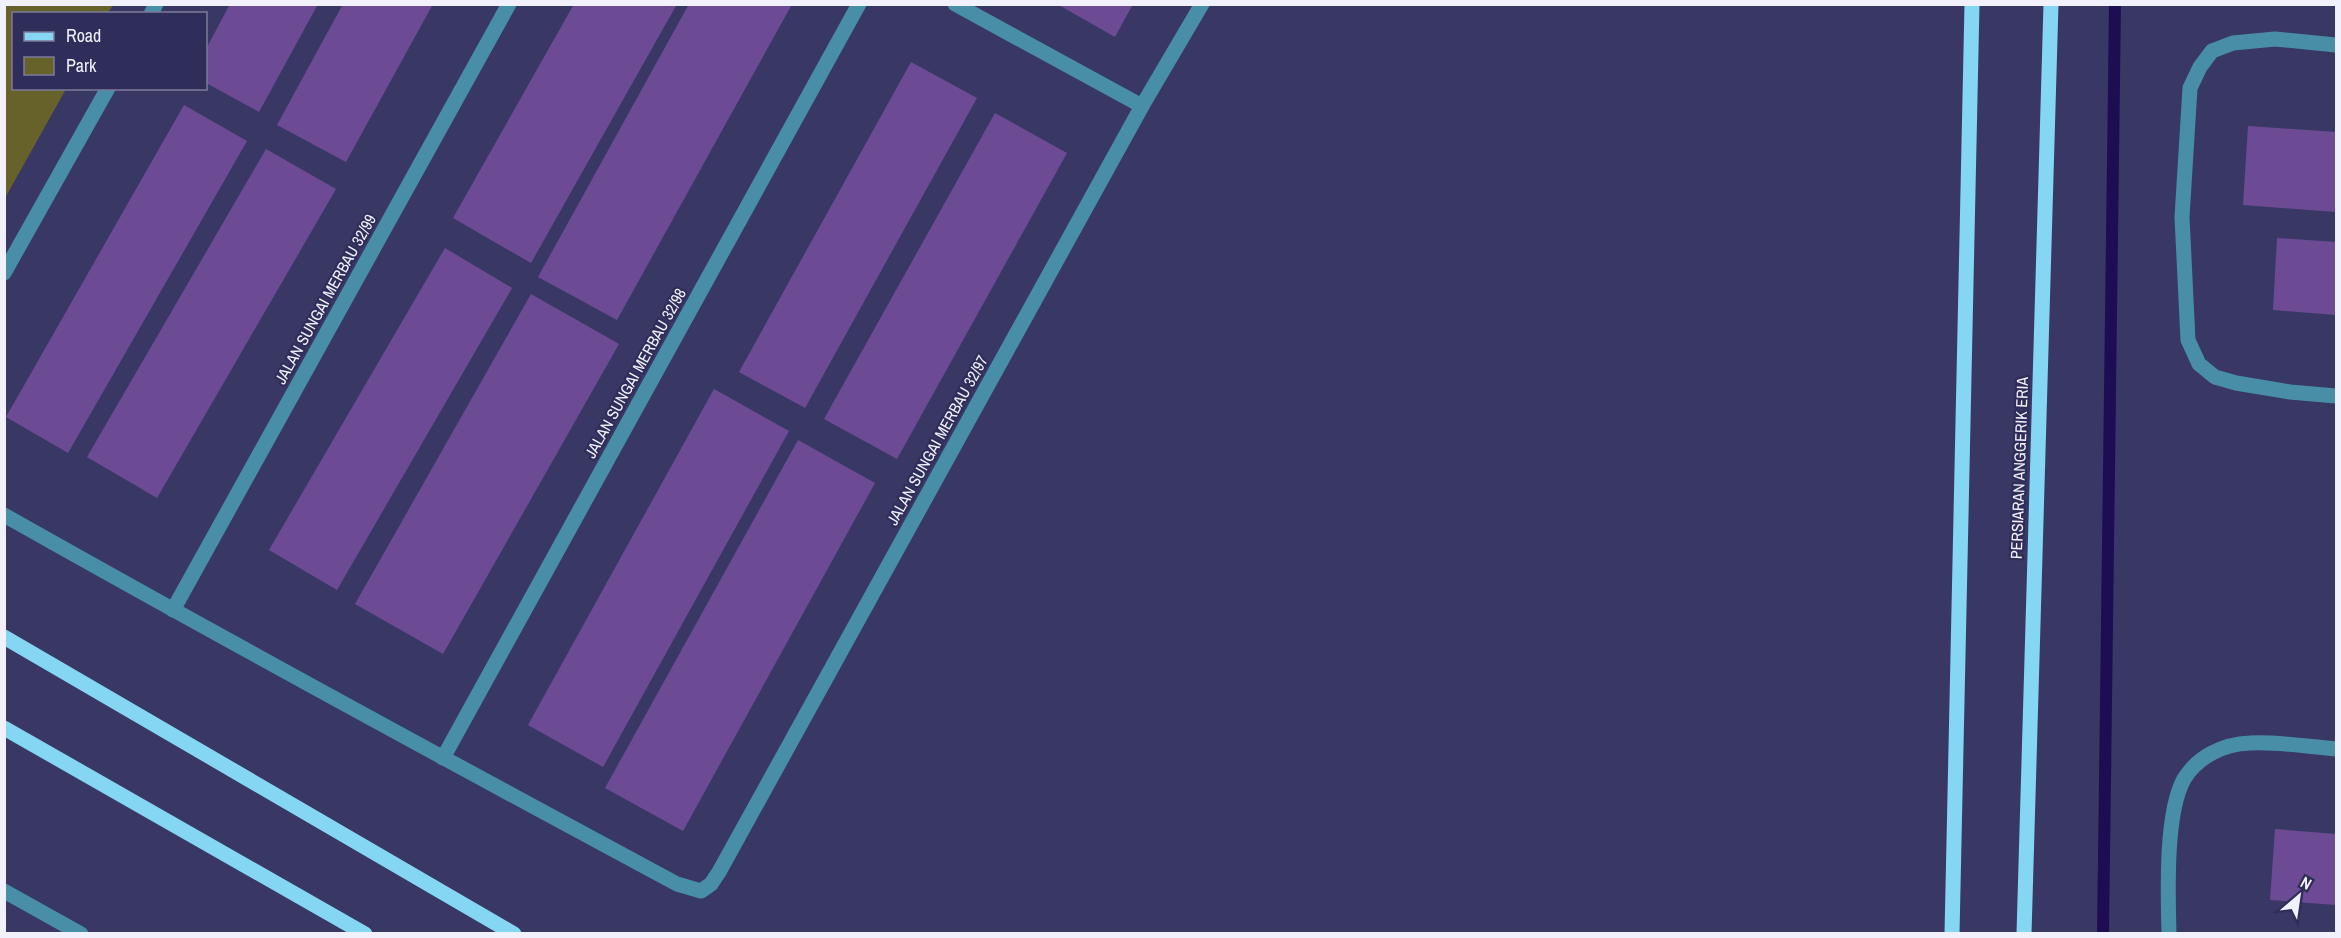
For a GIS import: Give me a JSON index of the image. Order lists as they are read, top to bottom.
{
  "streets": {
    "main road": ["PERSIARAN ANGGERIK ERIA"],
    "street": ["JALAN SUNGAI MERBAU 32/99", "JALAN SUNGAI MERBAU 32/98", "JALAN SUNGAI MERBAU 32/97"]
  },
  "crossings": [
    ["JALAN SUNGAI MERBAU 32/98", "JALAN SUNGAI MERBAU 32/97"]
  ],
  "legend": ["Road", "Park"],
  "north": "top right"
}
